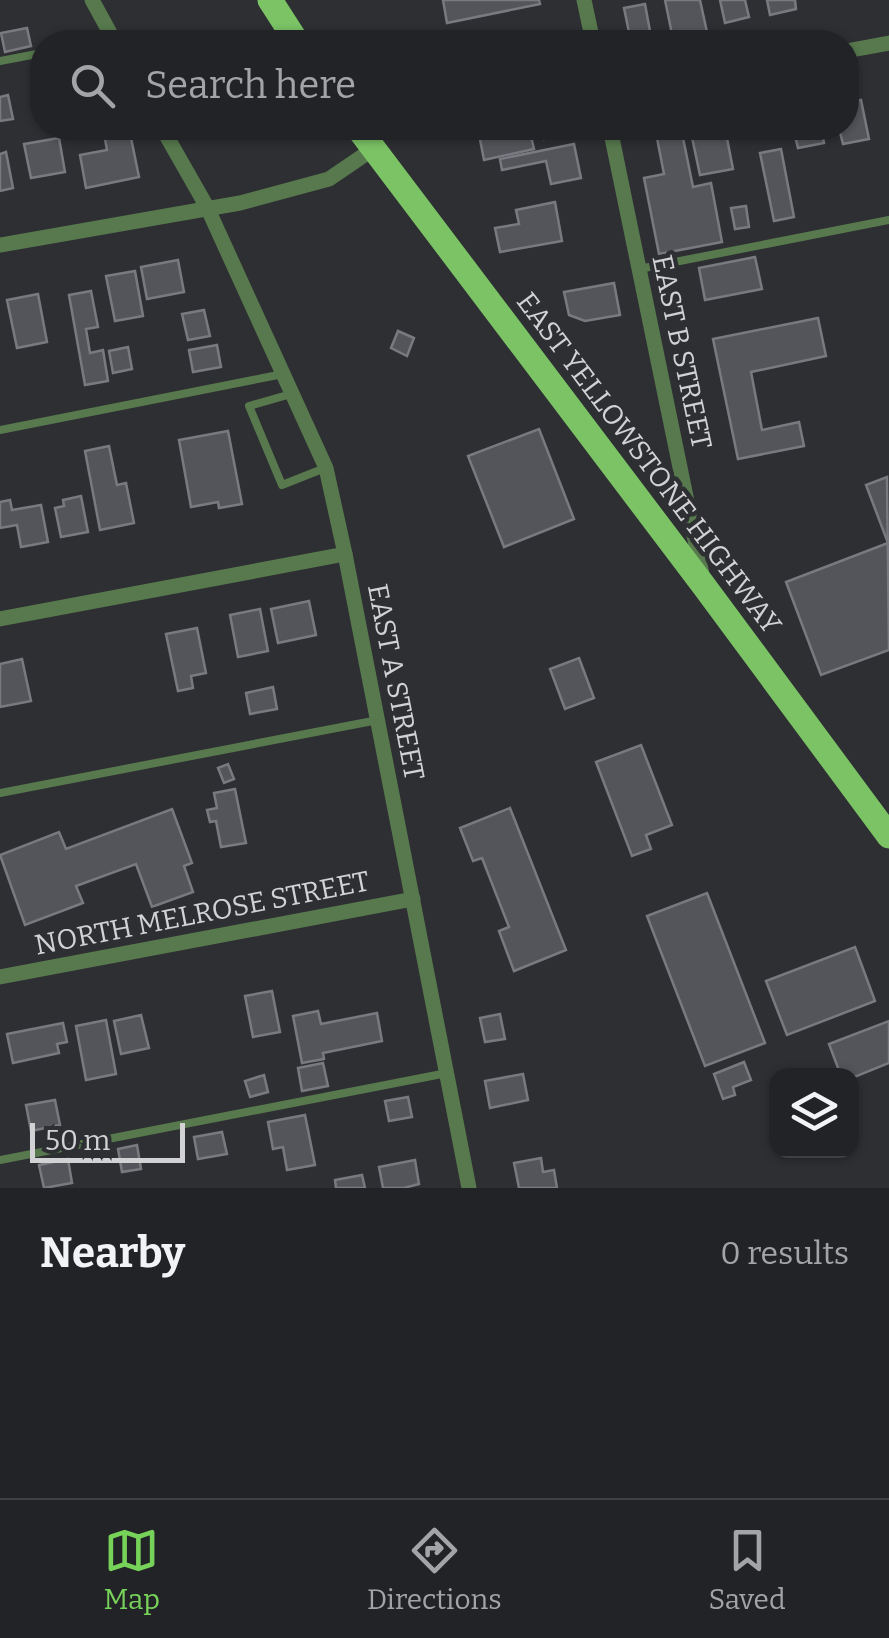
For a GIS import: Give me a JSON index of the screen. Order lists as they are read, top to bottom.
{
  "streets": {
    "main road": ["EAST YELLOWSTONE HIGHWAY"],
    "street": ["EAST B STREET", "EAST A STREET", "NORTH MELROSE STREET"]
  },
  "crossings": [
    ["EAST B STREET", "EAST YELLOWSTONE HIGHWAY"],
    ["EAST A STREET", "NORTH MELROSE STREET"]
  ],
  "scale_bar": "50 m",
  "page": {
    "search": "Search here",
    "scale": "50 m",
    "heading": ["Nearby", "0 results"],
    "nav": ["Map", "Directions", "Saved"]
  }
}
